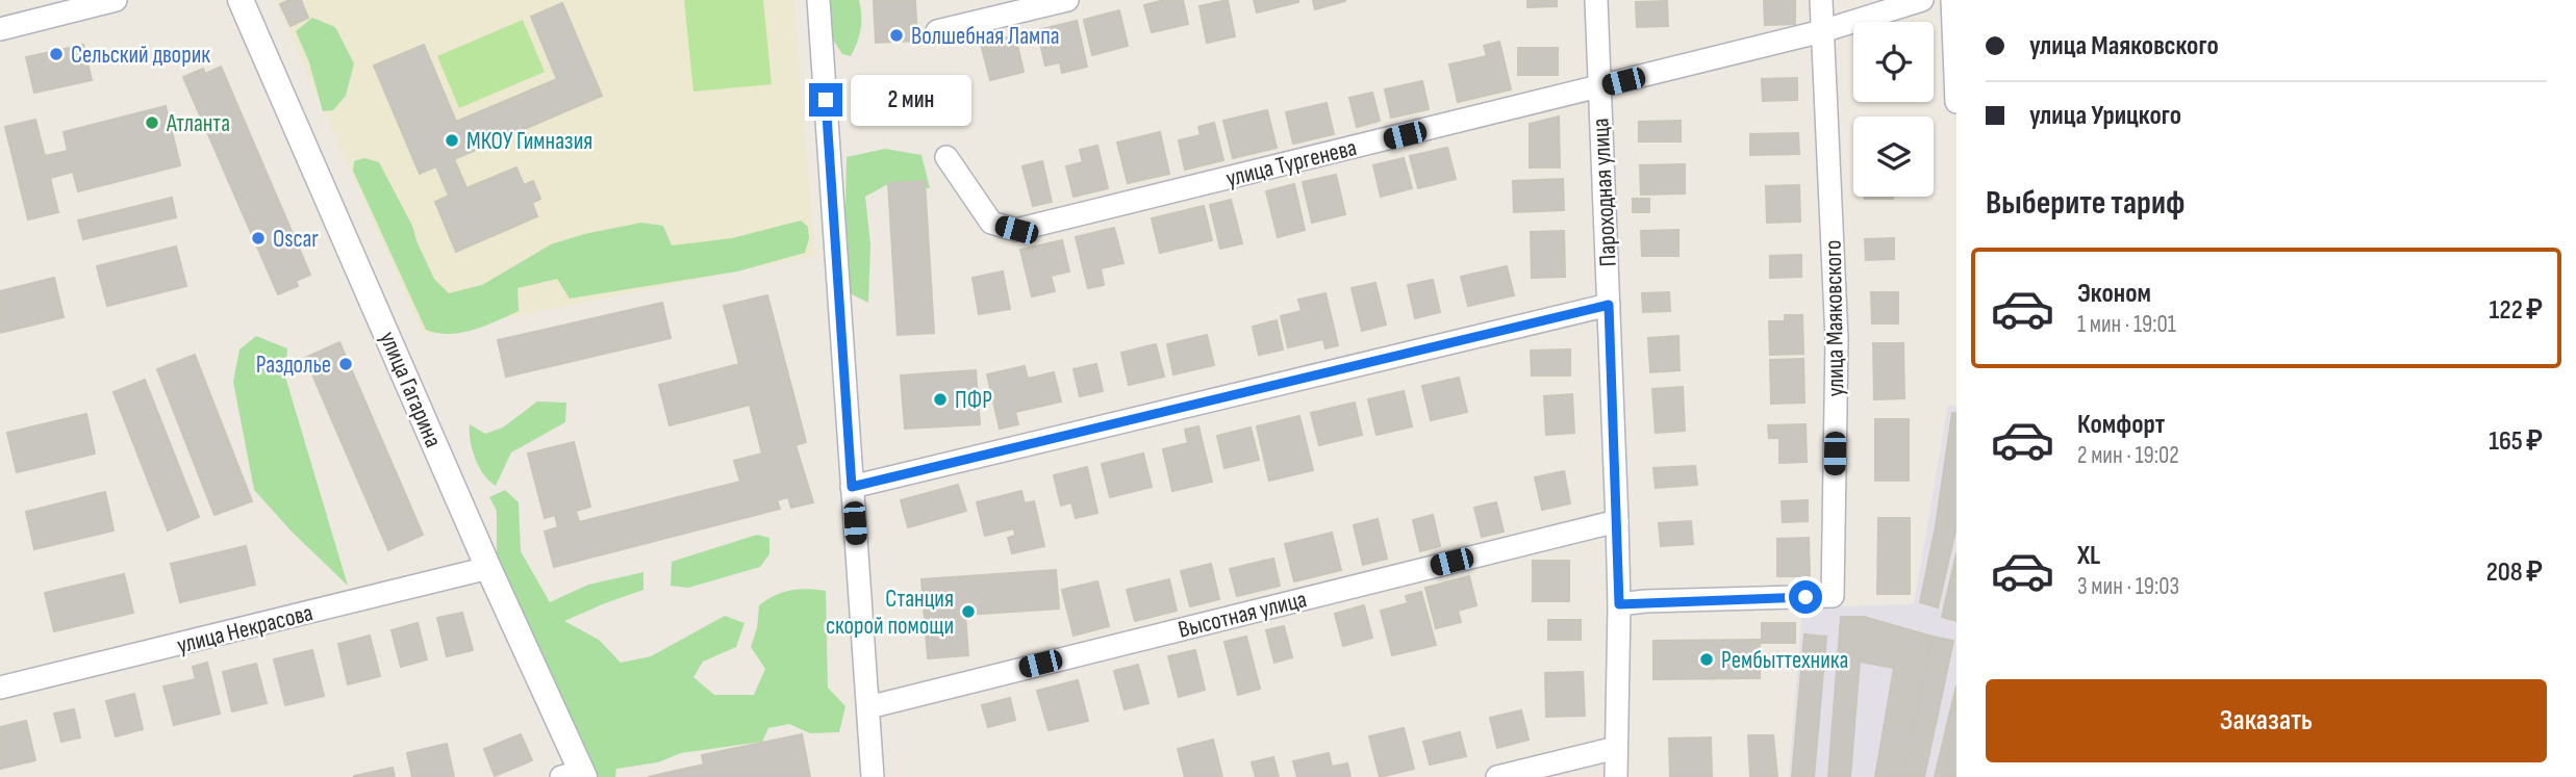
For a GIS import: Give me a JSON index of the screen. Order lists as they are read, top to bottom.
{
  "streets": {
    "street": [
      "улица Тургенева",
      "Пароходная улица",
      "улица Маяковского",
      "улица Гагарина",
      "Высотная улица",
      "улица Некрасова"
    ]
  },
  "crossings": [
    ["улица Тургенева", "Пароходная улица"],
    ["улица Тургенева", "улица Маяковского"],
    ["Пароходная улица", "улица Маяковского"],
    ["Пароходная улица", "Высотная улица"],
    ["улица Гагарина", "улица Некрасова"]
  ],
  "places": [
    "Волшебная Лампа",
    "Сельский дворик",
    "Атланта",
    "МКОУ Гимназия",
    "Oscar",
    "Раздолье",
    "ПФР",
    "Станция скорой помощи",
    "Рембыттехника"
  ],
  "page": {
    "banner": ["улица Маяковского", "улица Урицкого"],
    "bubble": "2 мин",
    "heading": "Выберите тариф",
    "list": [
      {
        "name": "Эконом",
        "note": "1 мин · 19:01",
        "value": "122 ₽"
      },
      {
        "name": "Комфорт",
        "note": "2 мин · 19:02",
        "value": "165 ₽"
      },
      {
        "name": "XL",
        "note": "3 мин · 19:03",
        "value": "208 ₽"
      }
    ],
    "buttons": "Заказать"
  }
}
